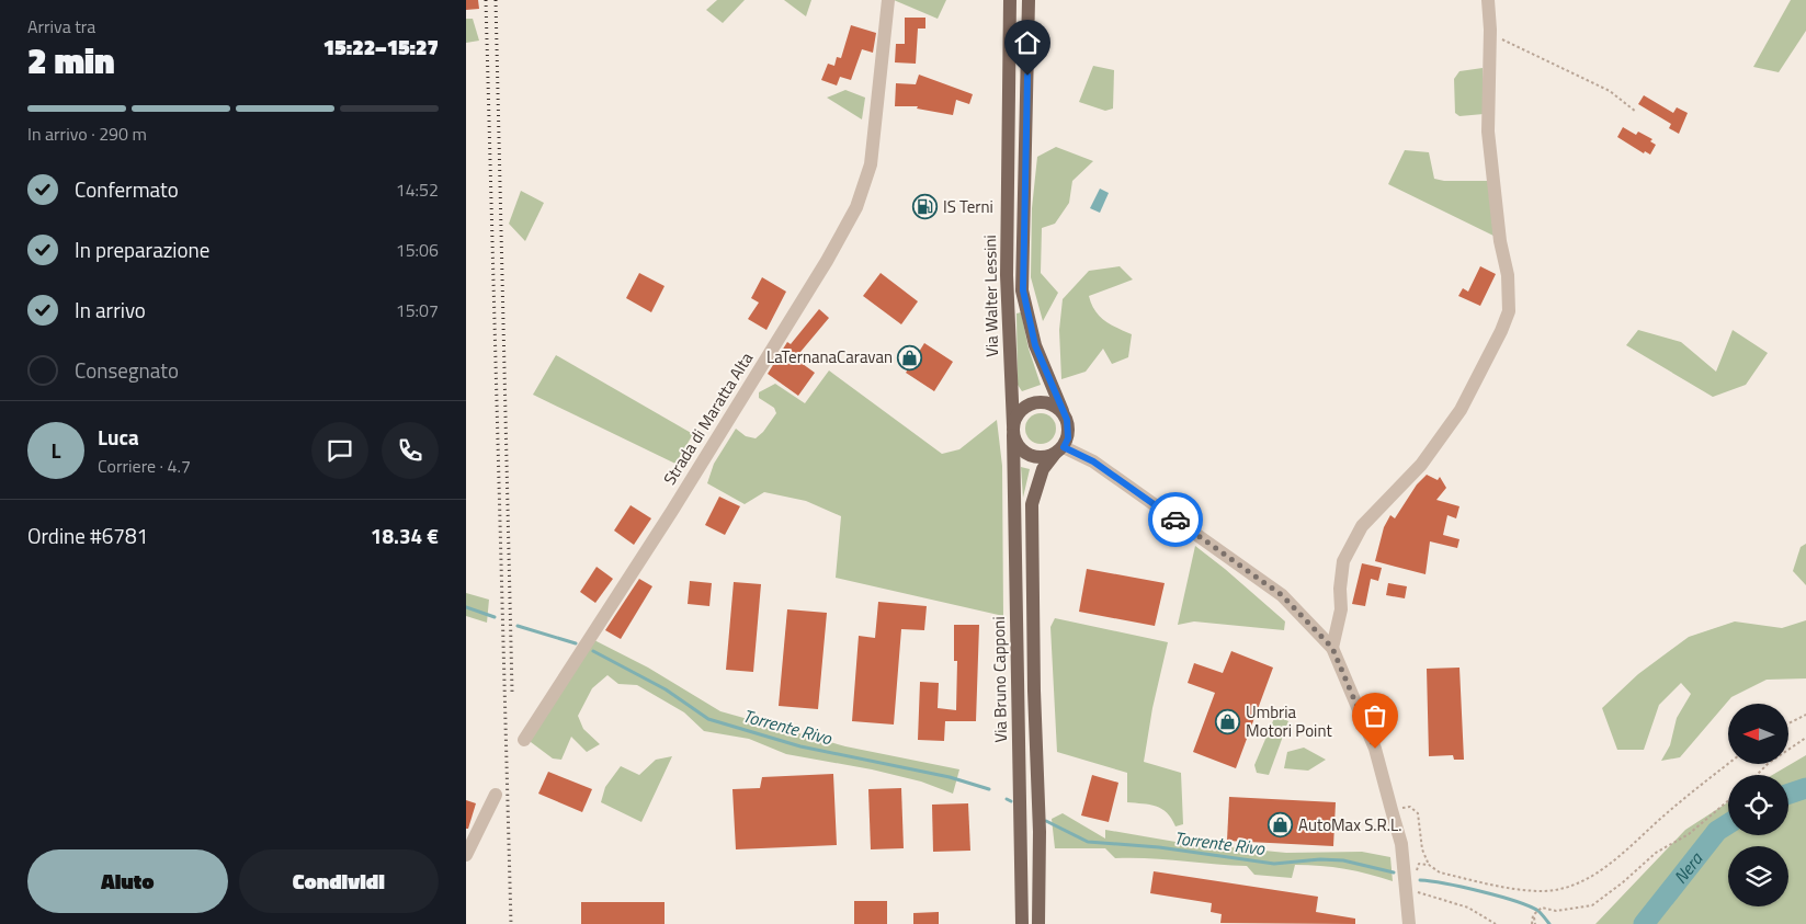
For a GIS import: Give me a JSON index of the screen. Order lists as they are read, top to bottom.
{
  "streets": {
    "main road": ["Via Walter Lessini", "Via Bruno Capponi"],
    "street": ["Strada di Maratta Alta"]
  },
  "crossings": [
    ["Via Walter Lessini", "Via Bruno Capponi"]
  ],
  "water": ["Torrente Rivo", "Nera"],
  "places": {
    "fuel station": ["IS Terni"],
    "shop": ["LaTernanaCaravan", "Umbria Motori Point", "AutoMax S.R.L."]
  },
  "north": "left",
  "page": {
    "heading": ["2 min", "Arriva tra", "15:22–15:27"],
    "panel": [
      "Luca",
      "Corriere · 4.7",
      "Ordine #6781",
      "18.34 €"
    ],
    "bar": "In arrivo · 290 m",
    "list": [
      ["Confermato", "14:52"],
      ["In preparazione", "15:06"],
      ["In arrivo", "15:07"],
      "Consegnato"
    ],
    "round": "L",
    "buttons": ["Aiuto", "Condividi"]
  }
}
